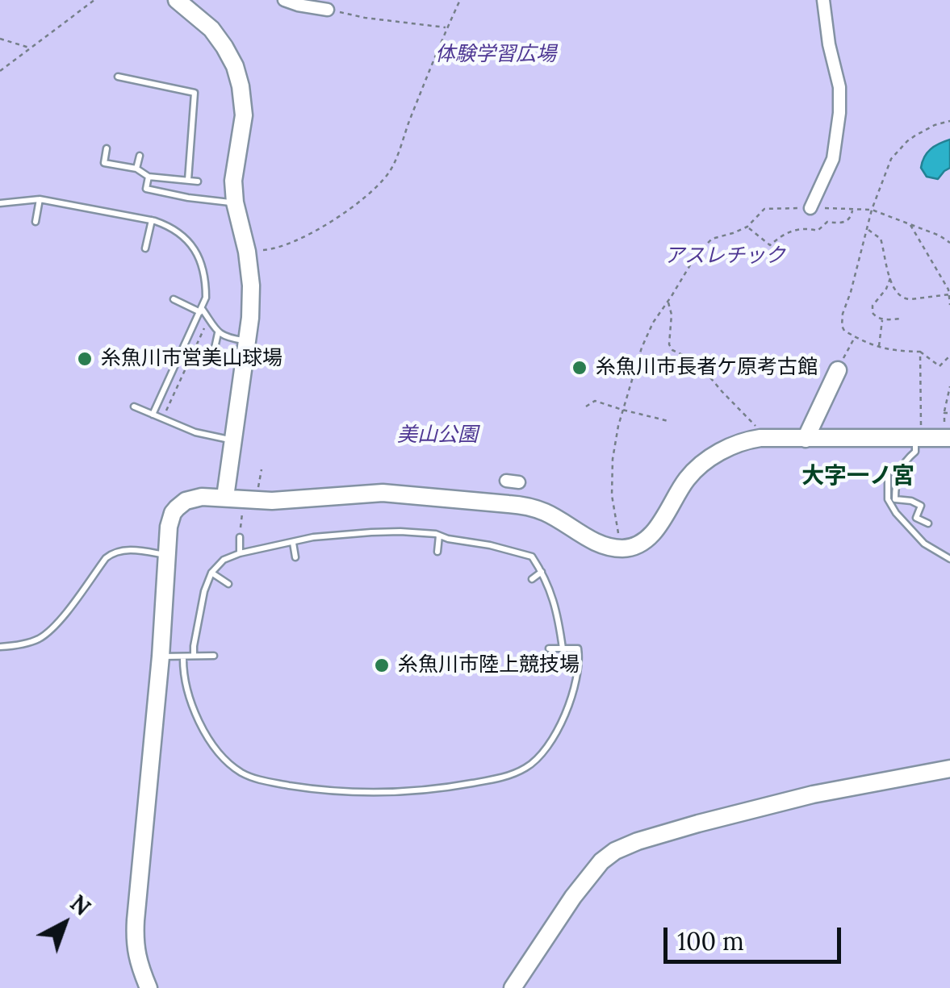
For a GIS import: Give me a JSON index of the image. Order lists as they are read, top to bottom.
{
  "districts": ["大字一ノ宮"],
  "parks": ["体験学習広場", "アスレチック", "美山公園"],
  "places": ["糸魚川市営美山球場", "糸魚川市長者ケ原考古館", "糸魚川市陸上競技場"],
  "scale_bar": "100 m",
  "north": "top right"
}
